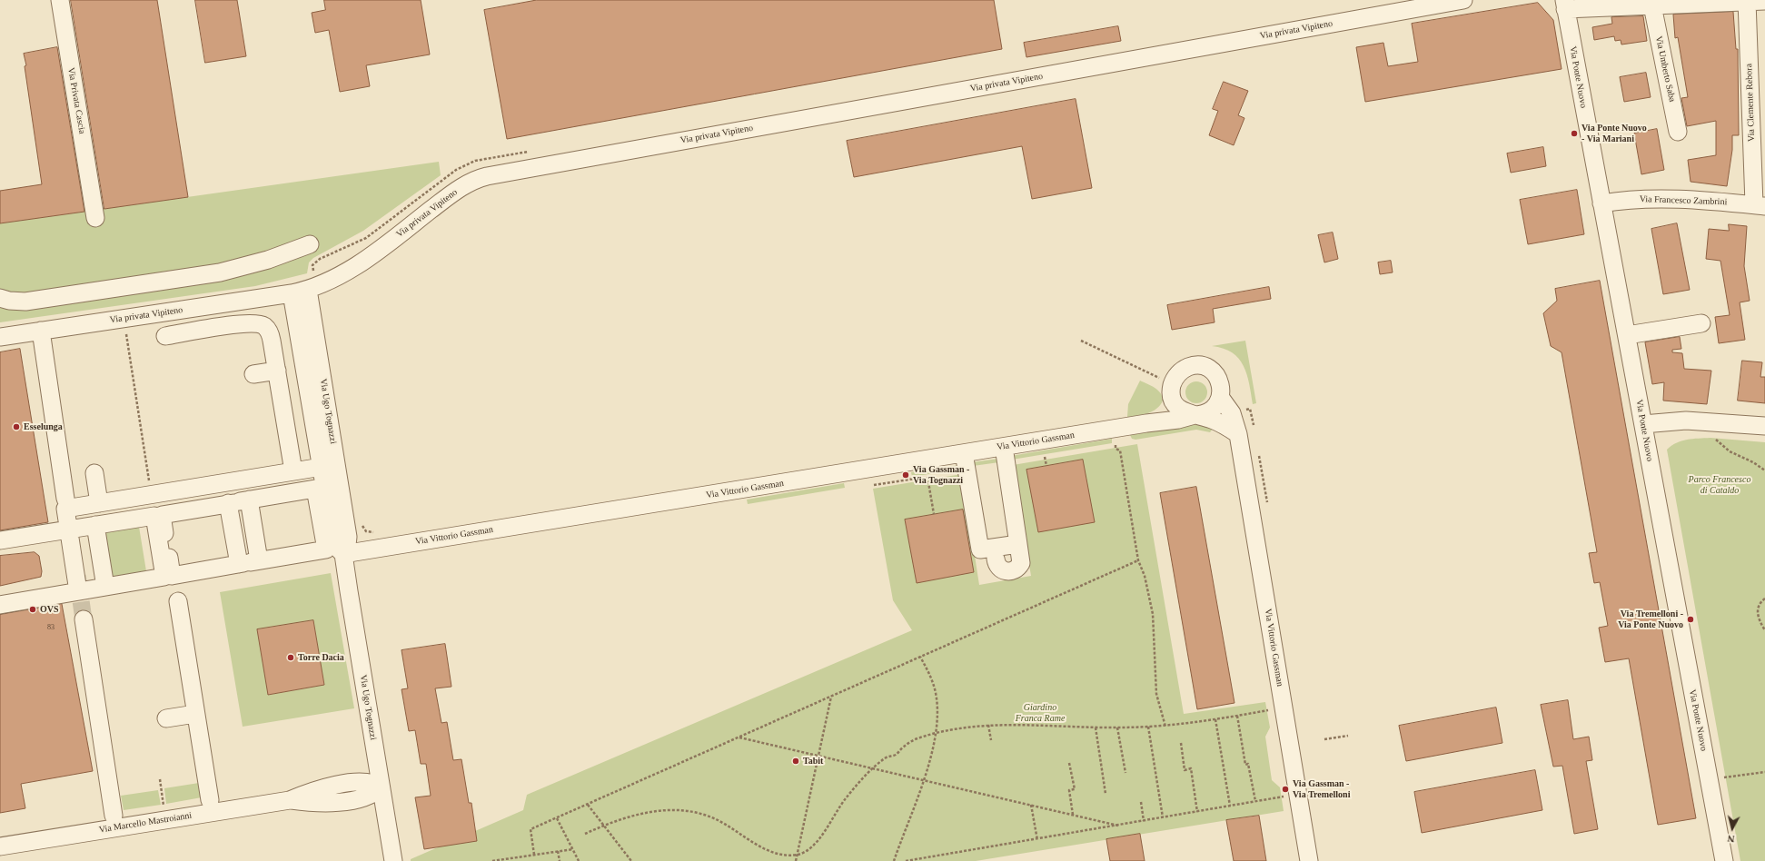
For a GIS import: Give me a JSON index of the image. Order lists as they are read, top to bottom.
{
  "streets": {
    "street": [
      "Via privata Vipiteno",
      "Via Umberto Saba",
      "Via Ponte Nuovo",
      "Via Privata Cascia",
      "Via Clemente Rebora",
      "Via Francesco Zambrini",
      "Via Ugo Tognazzi",
      "Via Vittorio Gassman",
      "Via Marcello Mastroianni"
    ]
  },
  "crossings": [
    ["Via privata Vipiteno", "Via Ugo Tognazzi"],
    ["Via Ponte Nuovo", "Via Francesco Zambrini"],
    ["Via Clemente Rebora", "Via Francesco Zambrini"],
    ["Via Ugo Tognazzi", "Via Vittorio Gassman"],
    ["Via Ugo Tognazzi", "Via Marcello Mastroianni"]
  ],
  "parks": ["Parco Francesco di Cataldo", "Giardino Franca Rame"],
  "places": [
    "Via Ponte Nuovo - Via Mariani",
    "Esselunga",
    "Via Gassman - Via Tognazzi",
    "OVS",
    "Via Tremelloni - Via Ponte Nuovo",
    "Torre Dacia",
    "Tabit",
    "Via Gassman - Via Tremelloni"
  ],
  "house_numbers": ["83"],
  "north": "bottom"
}
